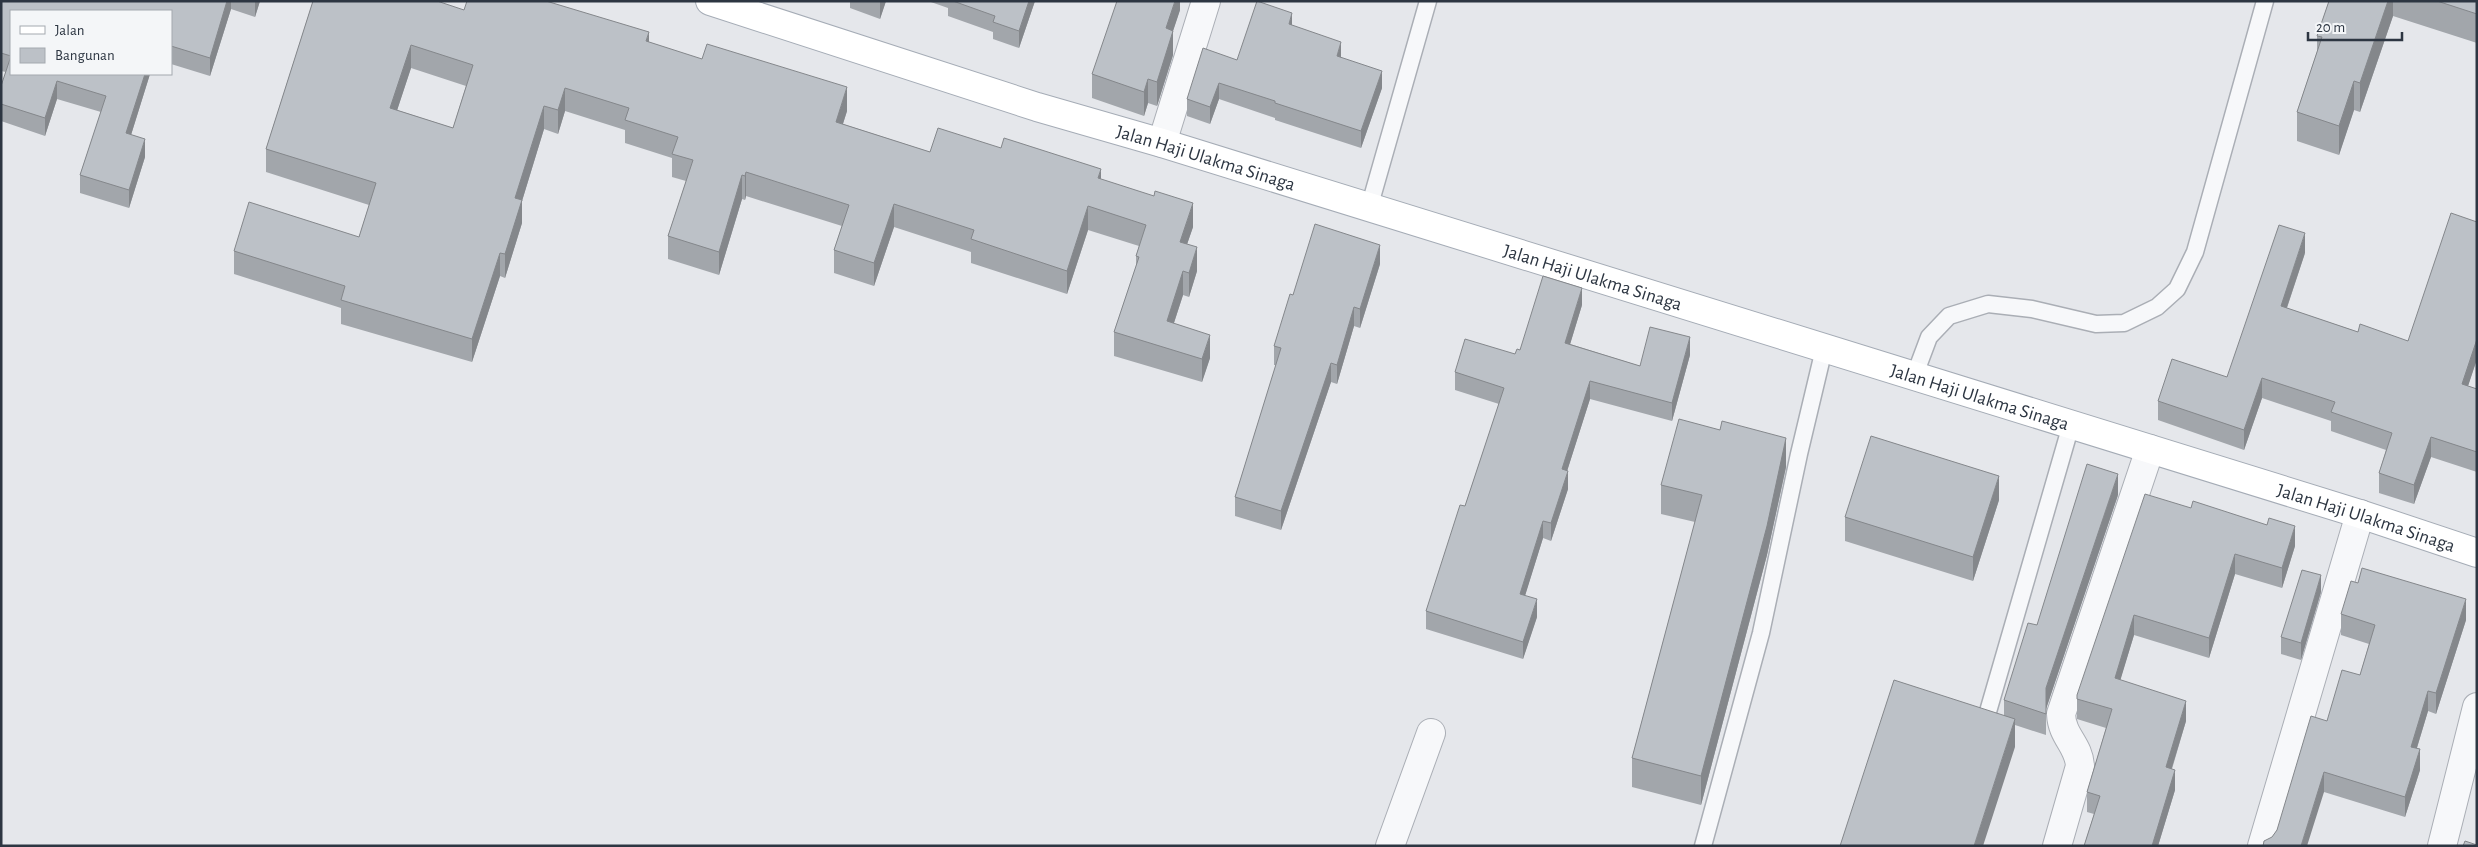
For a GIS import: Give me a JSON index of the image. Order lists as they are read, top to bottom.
{
  "streets": {
    "main road": ["Jalan Haji Ulakma Sinaga"]
  },
  "legend": ["Jalan", "Bangunan"],
  "scale_bar": "20 m"
}
